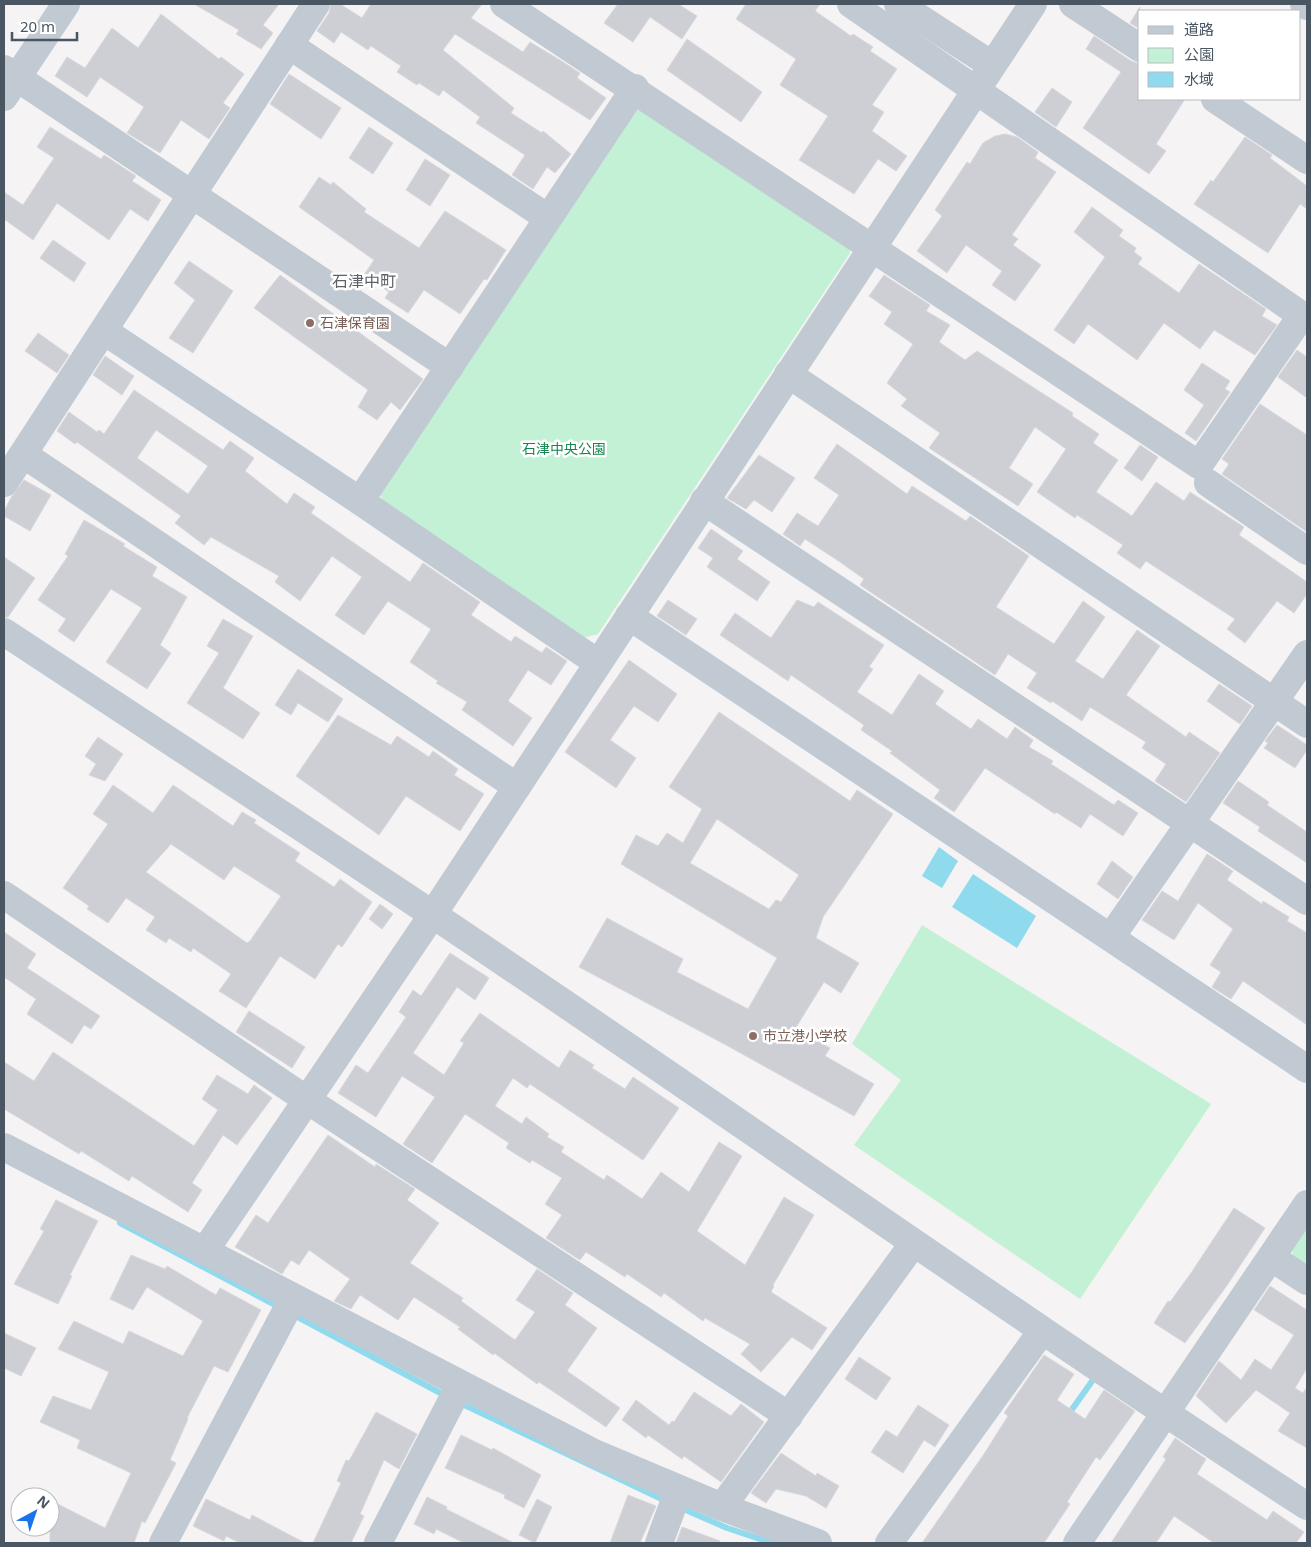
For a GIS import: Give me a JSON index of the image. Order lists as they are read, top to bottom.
{
  "districts": ["石津中町"],
  "parks": ["石津中央公園"],
  "places": ["石津保育園", "市立港小学校"],
  "legend": ["道路", "公園", "水域"],
  "scale_bar": "20 m",
  "north": "top right"
}
